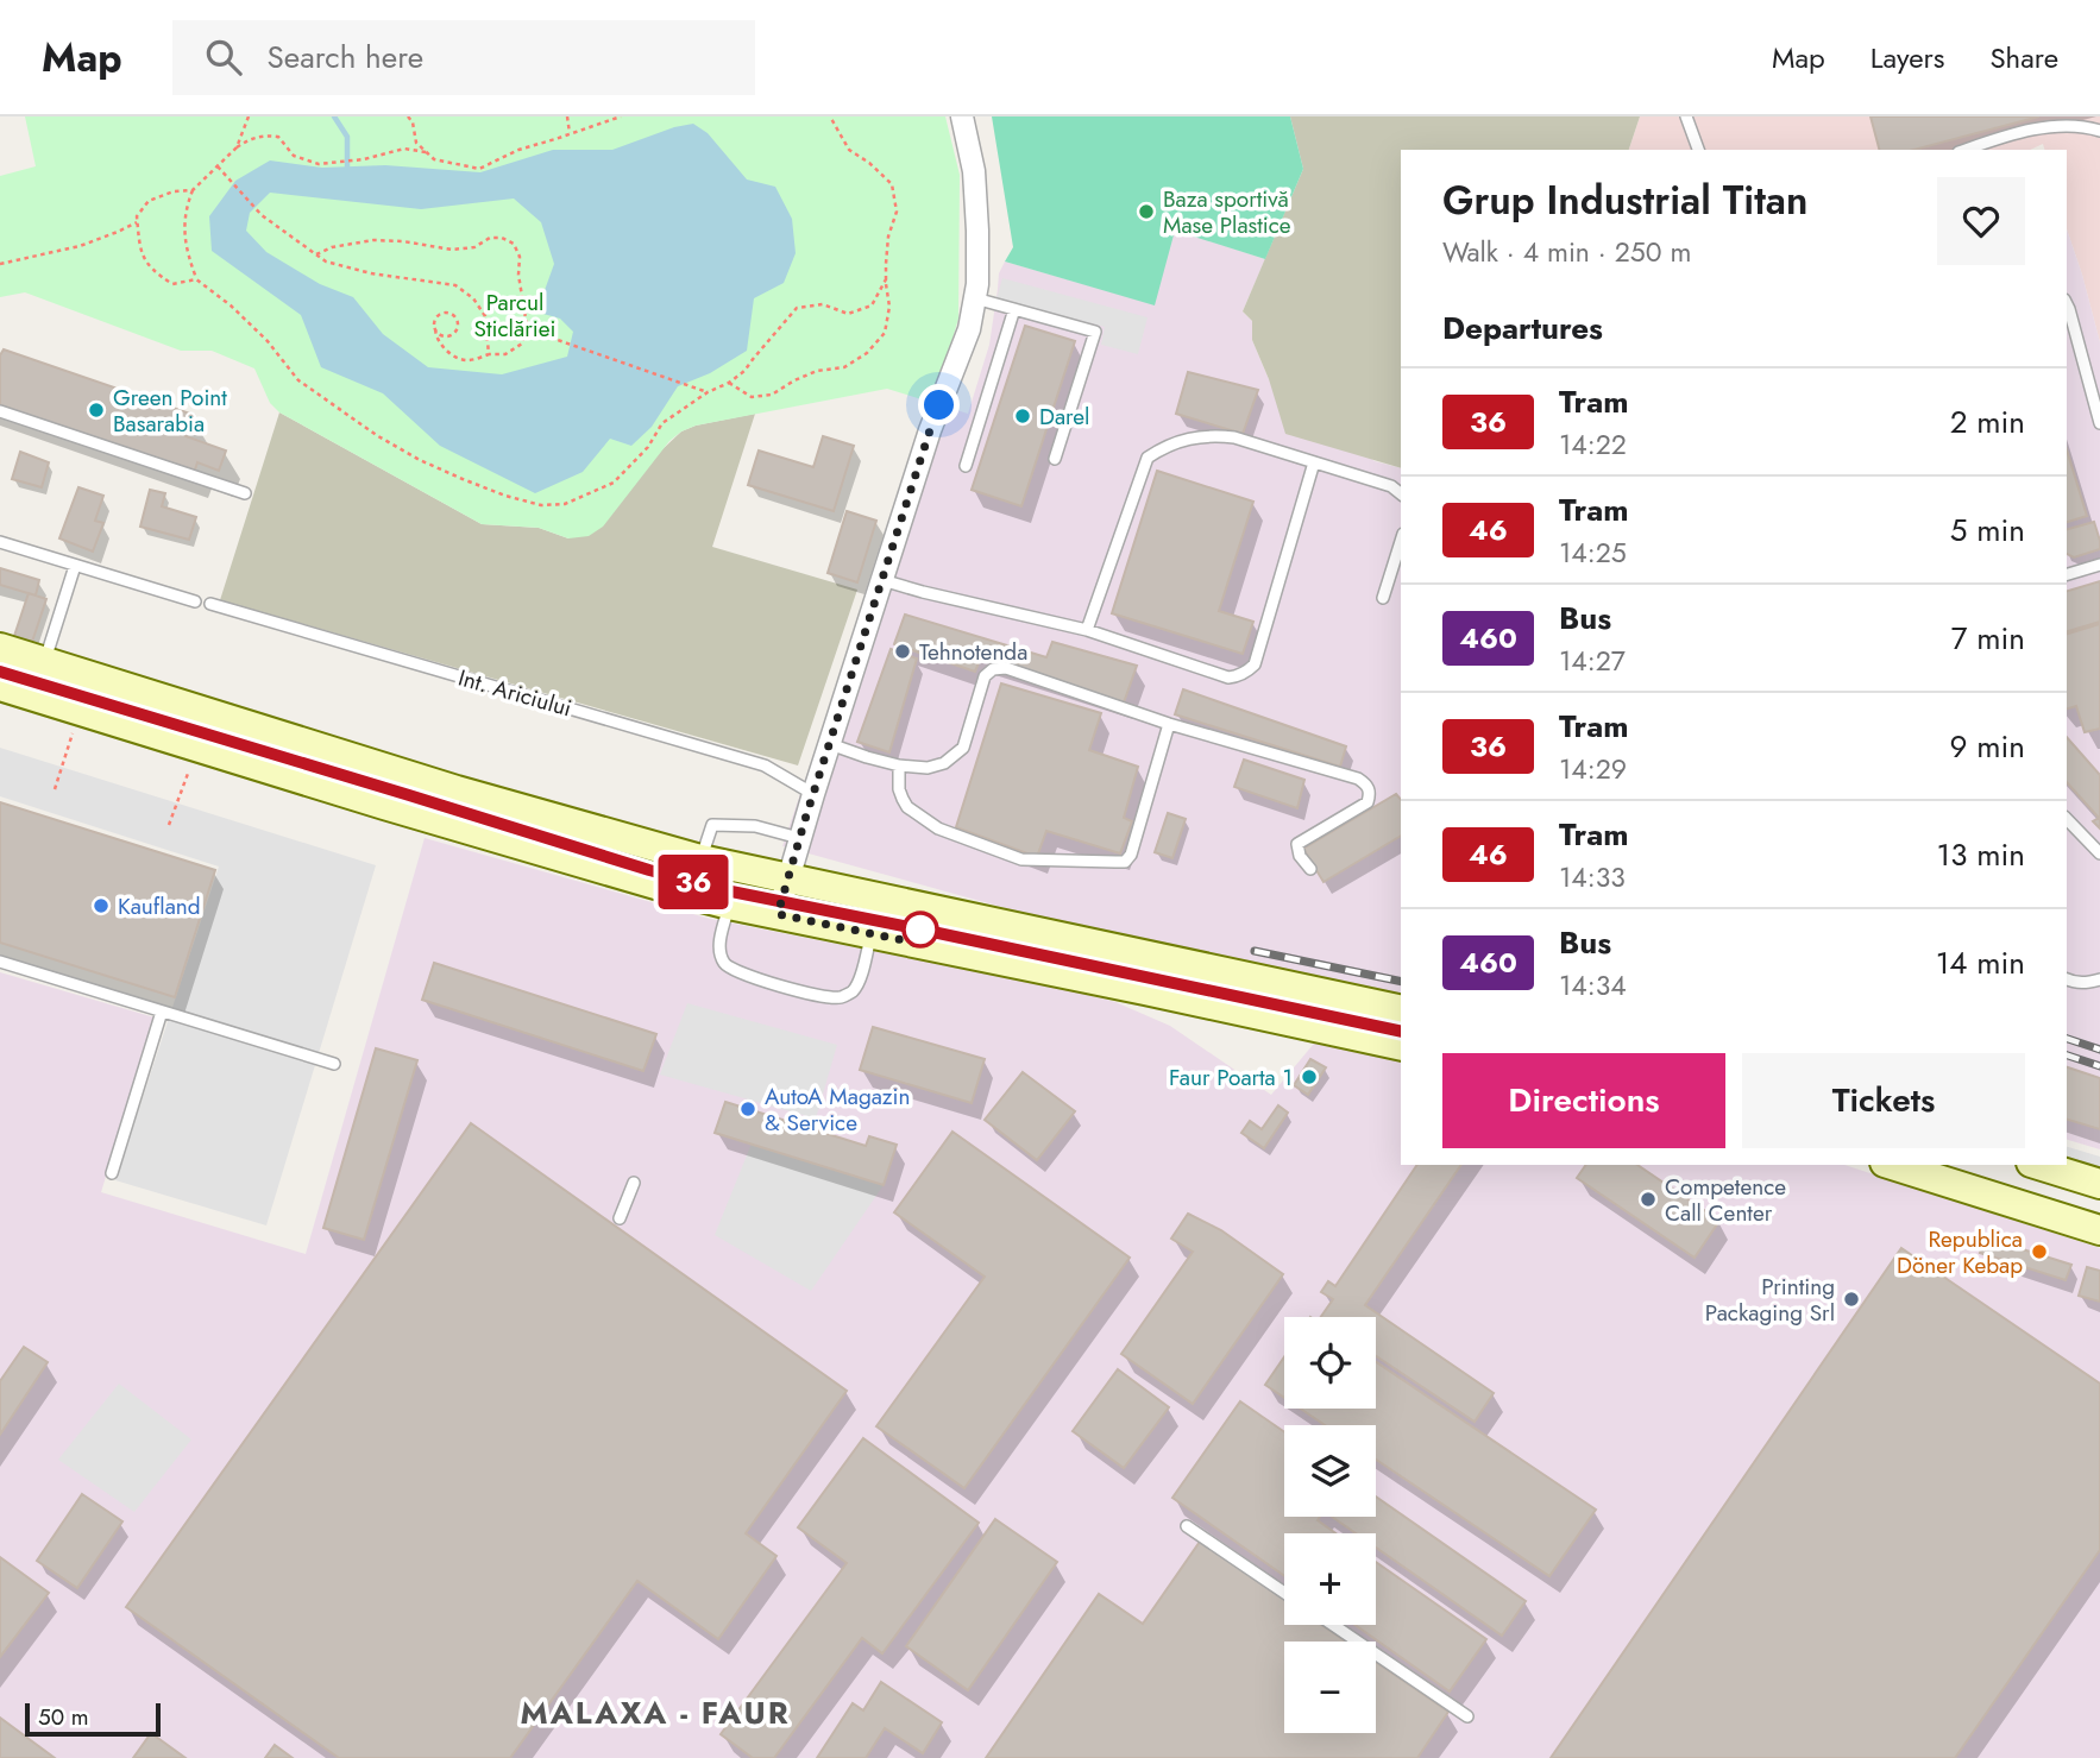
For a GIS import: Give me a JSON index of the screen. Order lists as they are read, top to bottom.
{
  "streets": {
    "lane": ["Int. Ariciului"]
  },
  "districts": ["MALAXA - FAUR"],
  "parks": ["Parcul Sticlăriei"],
  "places": [
    "Baza sportivă Mase Plastice",
    "Green Point Basarabia",
    "Darel",
    "Tehnotenda",
    "Kaufland",
    "Faur Poarta 1",
    "AutoA Magazin & Service",
    "Competence Call Center",
    "Republica Döner Kebap",
    "Printing Packaging Srl"
  ],
  "lines": ["tram line 36"],
  "scale_bar": "50 m",
  "page": {
    "header": "Map",
    "search": "Search here",
    "nav": ["Map", "Layers", "Share"],
    "on_map": "36",
    "heading": [
      ["Grup Industrial Titan", "Walk · 4 min · 250 m"],
      "Departures"
    ],
    "list": [
      {
        "mark": "36",
        "name": "Tram",
        "note": "14:22",
        "value": "2 min"
      },
      {
        "mark": "46",
        "name": "Tram",
        "note": "14:25",
        "value": "5 min"
      },
      {
        "mark": "460",
        "name": "Bus",
        "note": "14:27",
        "value": "7 min"
      },
      {
        "mark": "36",
        "name": "Tram",
        "note": "14:29",
        "value": "9 min"
      },
      {
        "mark": "46",
        "name": "Tram",
        "note": "14:33",
        "value": "13 min"
      },
      {
        "mark": "460",
        "name": "Bus",
        "note": "14:34",
        "value": "14 min"
      }
    ],
    "buttons": ["Directions", "Tickets"],
    "map_buttons": ["+", "−"],
    "scale": "50 m"
  }
}
